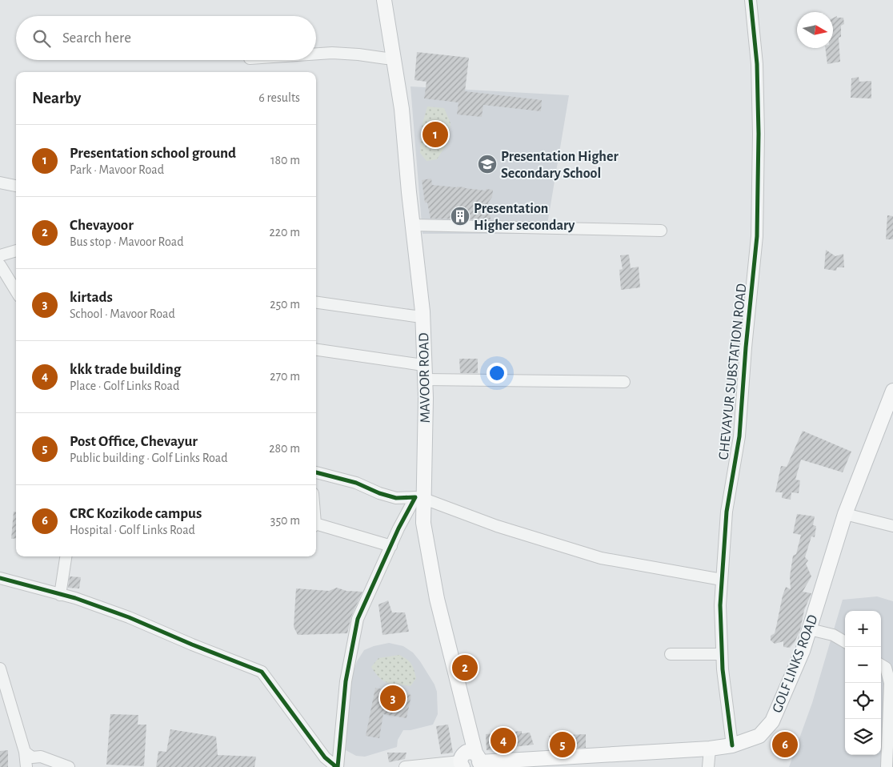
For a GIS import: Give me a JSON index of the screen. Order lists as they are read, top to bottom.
{
  "streets": {
    "main road": ["MAVOOR ROAD", "GOLF LINKS ROAD"],
    "street": ["CHEVAYUR SUBSTATION ROAD"]
  },
  "crossings": [
    ["CHEVAYUR SUBSTATION ROAD", "GOLF LINKS ROAD"],
    ["MAVOOR ROAD", "GOLF LINKS ROAD"]
  ],
  "places": {
    "school or university": ["Presentation Higher Secondary School"],
    "building": ["Presentation Higher secondary"]
  },
  "north": "right",
  "page": {
    "search": "Search here",
    "heading": ["Nearby", "6 results"],
    "pins": [
      "1",
      "2",
      "3",
      "4",
      "5",
      "6"
    ],
    "list": [
      {
        "mark": "1",
        "name": "Presentation school ground",
        "note": "Park · Mavoor Road",
        "value": "180 m"
      },
      {
        "mark": "2",
        "name": "Chevayoor",
        "note": "Bus stop · Mavoor Road",
        "value": "220 m"
      },
      {
        "mark": "3",
        "name": "kirtads",
        "note": "School · Mavoor Road",
        "value": "250 m"
      },
      {
        "mark": "4",
        "name": "kkk trade building",
        "note": "Place · Golf Links Road",
        "value": "270 m"
      },
      {
        "mark": "5",
        "name": "Post Office, Chevayur",
        "note": "Public building · Golf Links Road",
        "value": "280 m"
      },
      {
        "mark": "6",
        "name": "CRC Kozikode campus",
        "note": "Hospital · Golf Links Road",
        "value": "350 m"
      }
    ],
    "map_buttons": ["+", "−"]
  }
}
